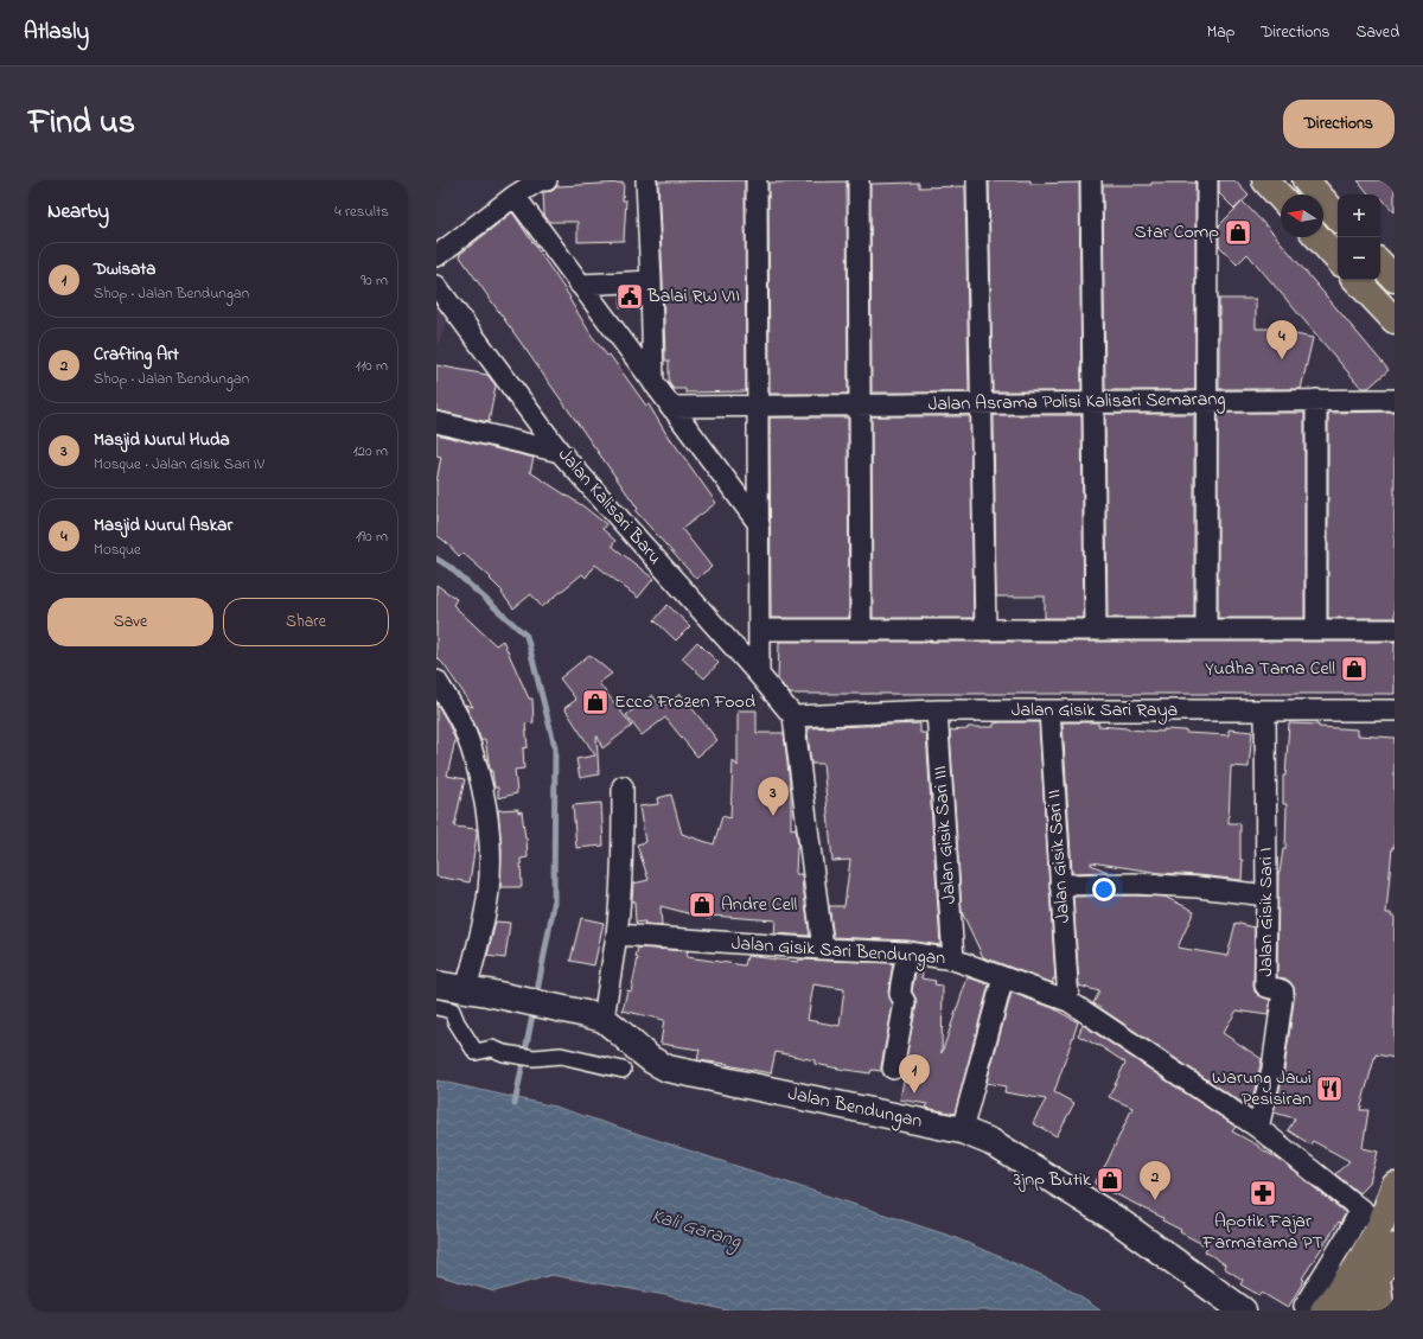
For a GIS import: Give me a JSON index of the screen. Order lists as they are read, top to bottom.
{
  "streets": {
    "street": [
      "Jalan Asrama Polisi Kalisari Semarang",
      "Jalan Kalisari Baru",
      "Jalan Gisik Sari Raya",
      "Jalan Gisik Sari III",
      "Jalan Gisik Sari II",
      "Jalan Gisik Sari I",
      "Jalan Gisik Sari Bendungan",
      "Jalan Bendungan"
    ]
  },
  "crossings": [
    ["Jalan Kalisari Baru", "Jalan Gisik Sari Raya"],
    ["Jalan Gisik Sari Raya", "Jalan Gisik Sari III"],
    ["Jalan Gisik Sari Raya", "Jalan Gisik Sari II"],
    ["Jalan Gisik Sari Raya", "Jalan Gisik Sari I"],
    ["Jalan Gisik Sari III", "Jalan Gisik Sari Bendungan"],
    ["Jalan Gisik Sari II", "Jalan Gisik Sari Bendungan"],
    ["Jalan Gisik Sari I", "Jalan Gisik Sari Bendungan"]
  ],
  "water": ["Kali Garang"],
  "places": {
    "shop": [
      "Star Comp",
      "Yudha Tama Cell",
      "Ecco Frozen Food",
      "Andre Cell",
      "3jnp Butik"
    ],
    "public building": ["Balai RW VII"],
    "restaurant": ["Warung Jawi Pesisiran"],
    "pharmacy": ["Apotik Fajar Farmatama PT"]
  },
  "north": "left",
  "page": {
    "header": "Atlasly",
    "nav": ["Map", "Directions", "Saved"],
    "title": "Find us",
    "buttons": [
      "Directions",
      ["Save", "Share"]
    ],
    "heading": ["Nearby", "4 results"],
    "map_buttons": ["+", "−"],
    "list": [
      {
        "mark": "1",
        "name": "Dwisata",
        "note": "Shop · Jalan Bendungan",
        "value": "90 m"
      },
      {
        "mark": "2",
        "name": "Crafting Art",
        "note": "Shop · Jalan Bendungan",
        "value": "110 m"
      },
      {
        "mark": "3",
        "name": "Masjid Nurul Huda",
        "note": "Mosque · Jalan Gisik Sari IV",
        "value": "120 m"
      },
      {
        "mark": "4",
        "name": "Masjid Nurul Askar",
        "note": "Mosque",
        "value": "190 m"
      }
    ],
    "pins": [
      "4",
      "3",
      "1",
      "2"
    ]
  }
}
